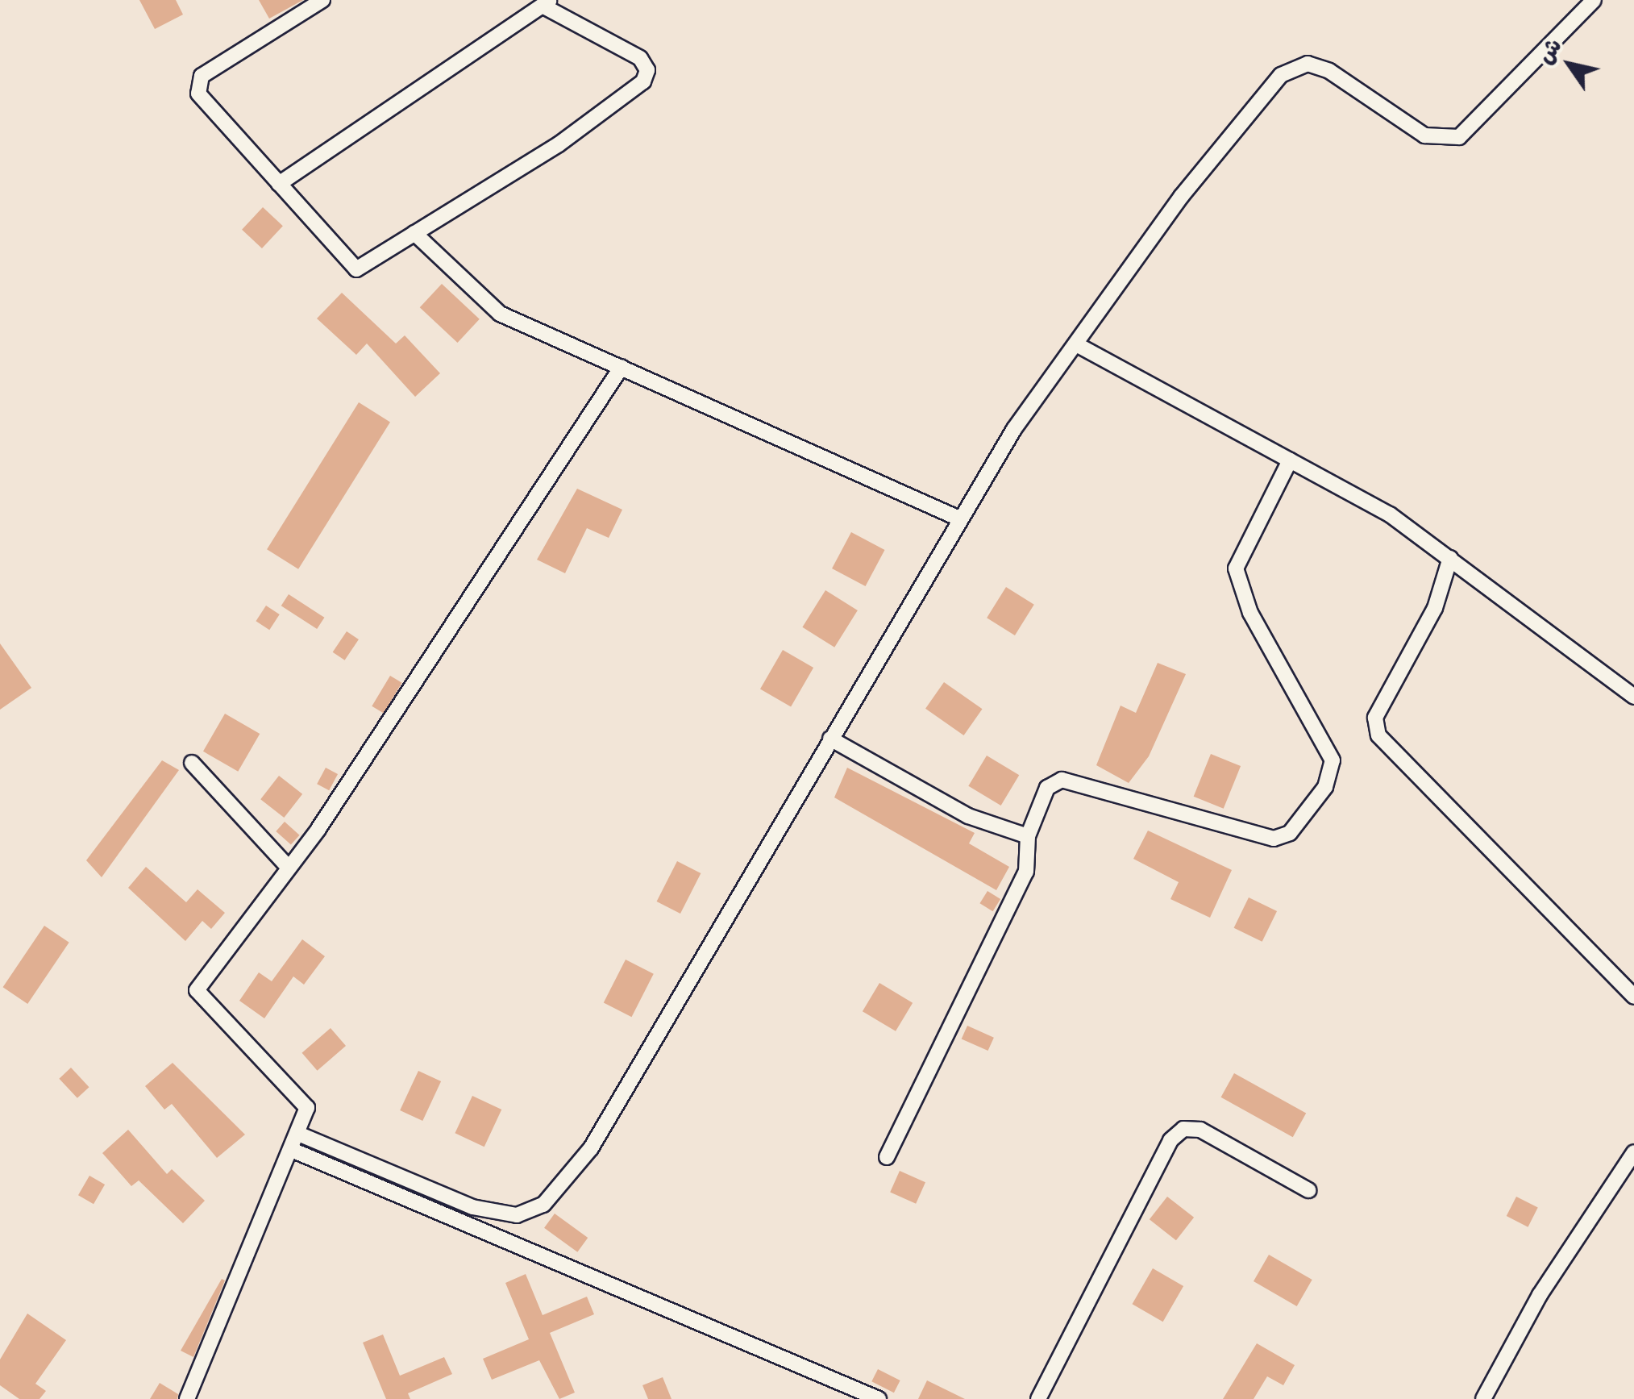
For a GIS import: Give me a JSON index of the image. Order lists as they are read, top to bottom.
{
  "north": "top left"
}
